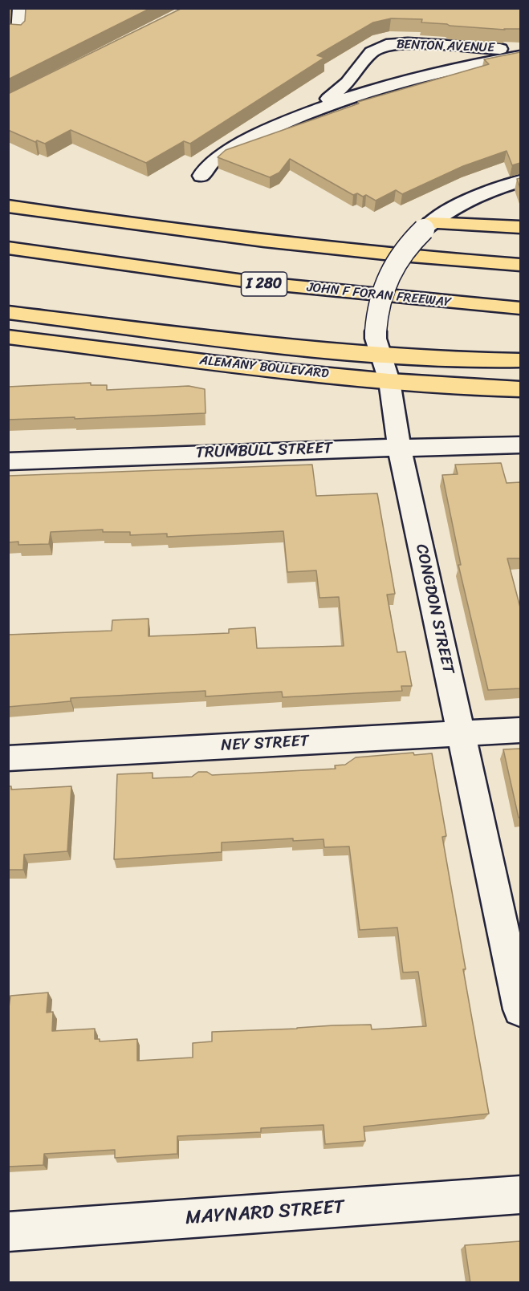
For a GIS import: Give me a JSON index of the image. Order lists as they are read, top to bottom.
{
  "streets": {
    "main road": ["I 280", "JOHN F FORAN FREEWAY", "ALEMANY BOULEVARD"],
    "street": [
      "BENTON AVENUE",
      "TRUMBULL STREET",
      "CONGDON STREET",
      "NEY STREET",
      "MAYNARD STREET"
    ]
  },
  "crossings": [
    ["ALEMANY BOULEVARD", "CONGDON STREET"],
    ["TRUMBULL STREET", "CONGDON STREET"],
    ["CONGDON STREET", "NEY STREET"]
  ]
}
